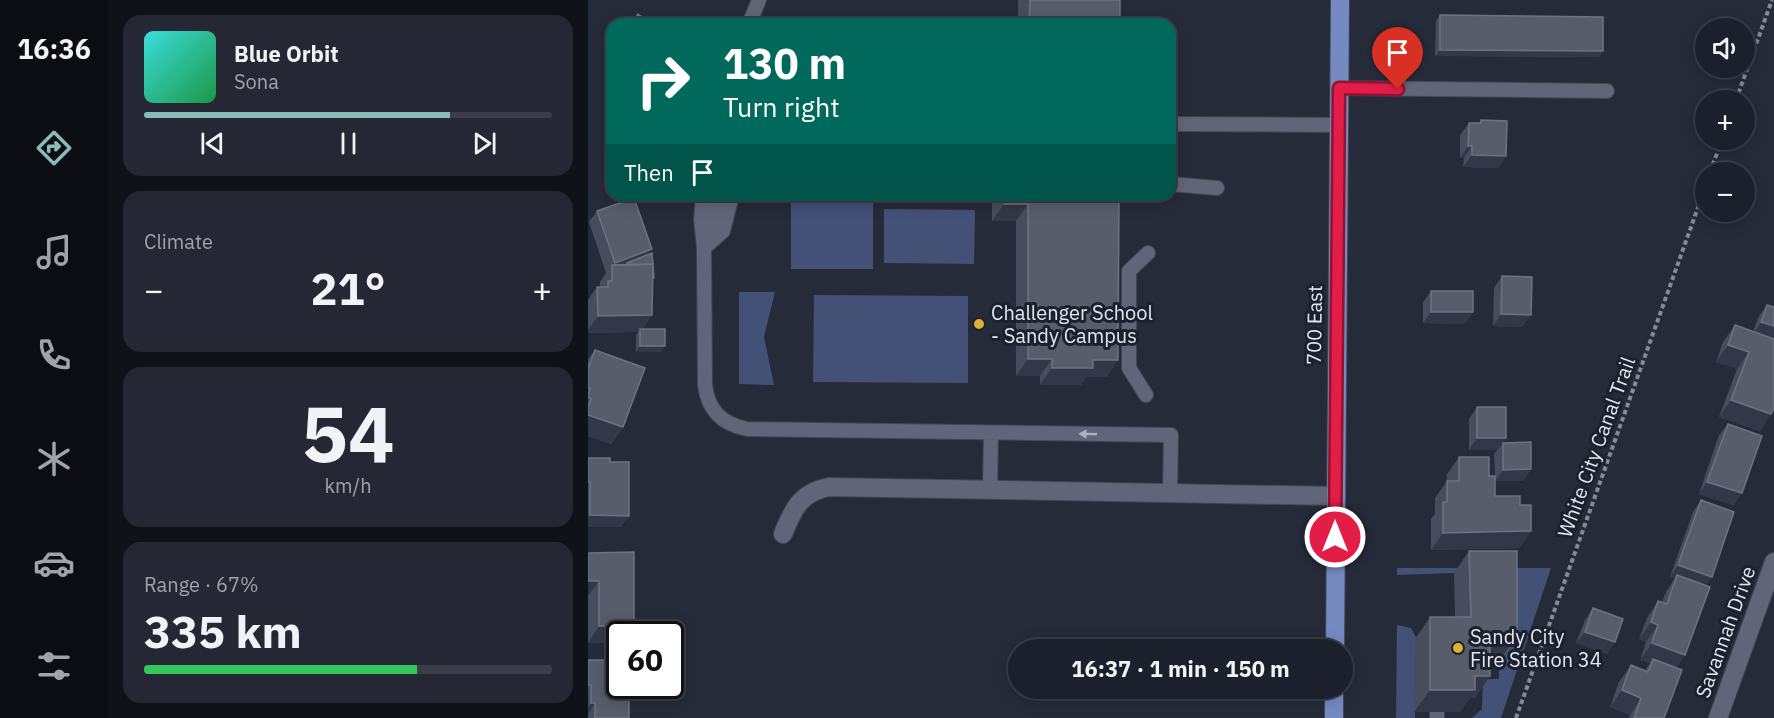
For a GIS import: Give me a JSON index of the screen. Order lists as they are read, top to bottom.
{
  "streets": {
    "main road": ["700 East"],
    "street": ["Savannah Drive"],
    "path": ["White City Canal Trail"]
  },
  "places": ["Challenger School - Sandy Campus", "Sandy City Fire Station 34"],
  "page": {
    "tabs": "16:36",
    "map_buttons": ["+", "−"],
    "turn": ["130 m", "Turn right"],
    "song": ["Blue Orbit", "Sona"],
    "then": "Then",
    "tile": [
      "Climate",
      ["54", "km/h"],
      ["Range · 67%", "335 km"]
    ],
    "heat": ["−", "21°", "+"],
    "limit": "60",
    "trip": "16:37 · 1 min · 150 m"
  }
}
